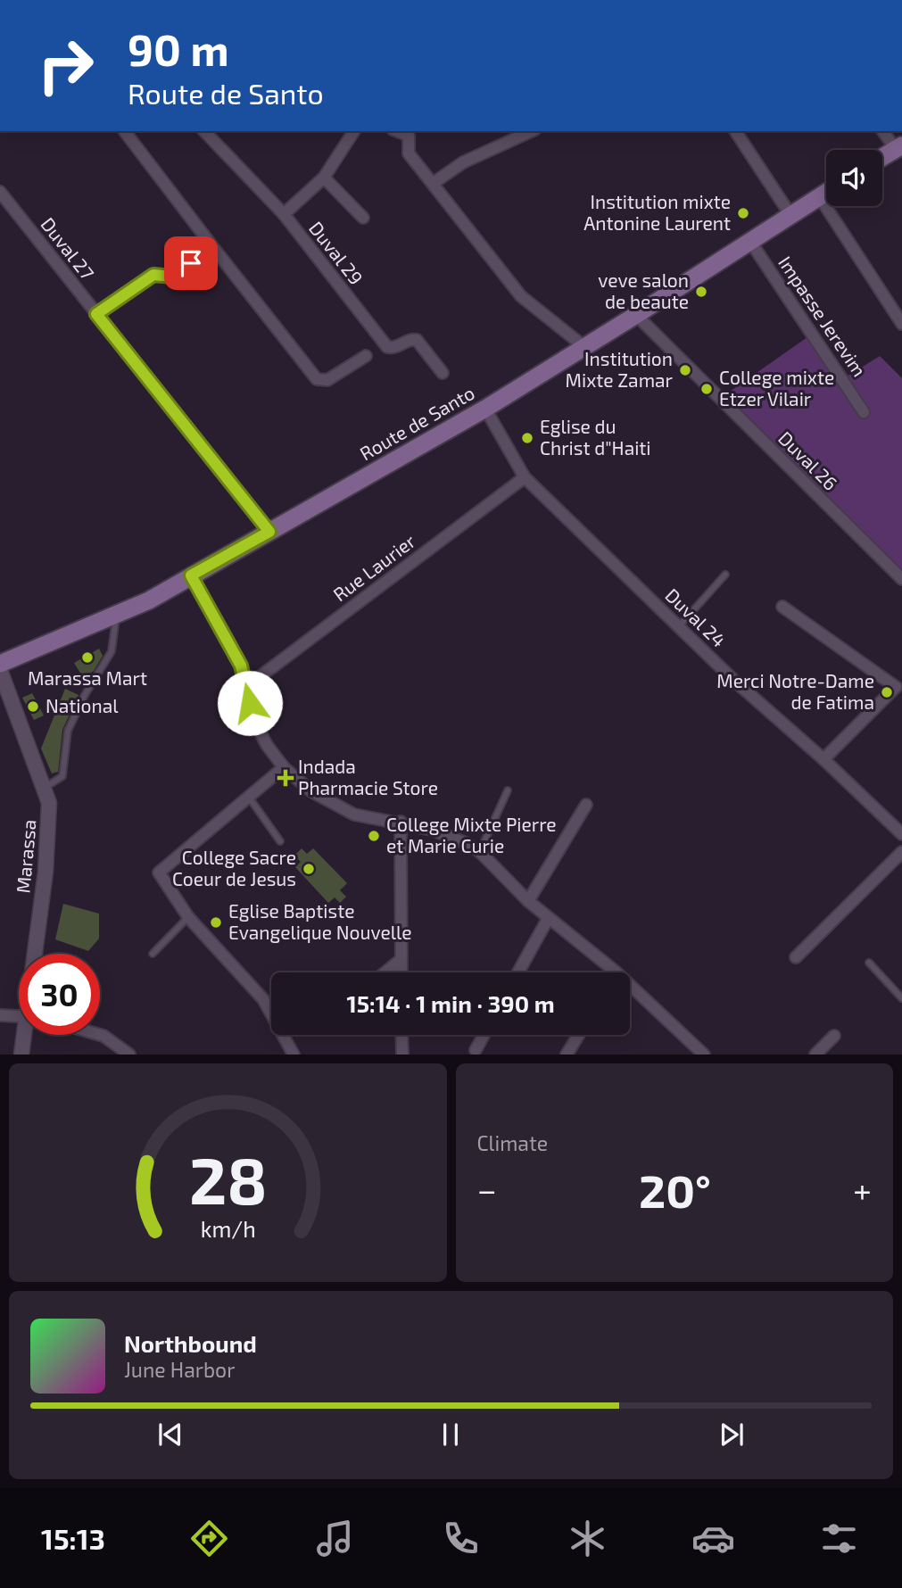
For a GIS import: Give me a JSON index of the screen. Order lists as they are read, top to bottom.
{
  "streets": {
    "main road": ["Route de Santo", "Marassa"],
    "street": [
      "Duval 27",
      "Duval 29",
      "Impasse Jerevim",
      "Duval 26",
      "Rue Laurier",
      "Duval 24"
    ]
  },
  "crossings": [
    ["Duval 27", "Route de Santo"],
    ["Impasse Jerevim", "Route de Santo"],
    ["Route de Santo", "Duval 26"],
    ["Route de Santo", "Duval 24"],
    ["Rue Laurier", "Duval 24"]
  ],
  "places": {
    "other": [
      "Institution mixte Antonine Laurent",
      "veve salon de beaute",
      "Institution Mixte Zamar",
      "College mixte Etzer Vilair",
      "Eglise du Christ d\"Haiti",
      "Marassa Mart",
      "Merci Notre-Dame de Fatima",
      "National",
      "College Mixte Pierre et Marie Curie",
      "College Sacre Coeur de Jesus",
      "Eglise Baptiste Evangelique Nouvelle"
    ],
    "health": ["Indada Pharmacie Store"]
  },
  "page": {
    "turn": ["90 m", "Route de Santo"],
    "limit": "30",
    "trip": "15:14 · 1 min · 390 m",
    "tile": "Climate",
    "heat": ["−", "20°", "+"],
    "song": ["Northbound", "June Harbor"],
    "tabs": "15:13",
    "gauge": ["28", "km/h"]
  }
}
